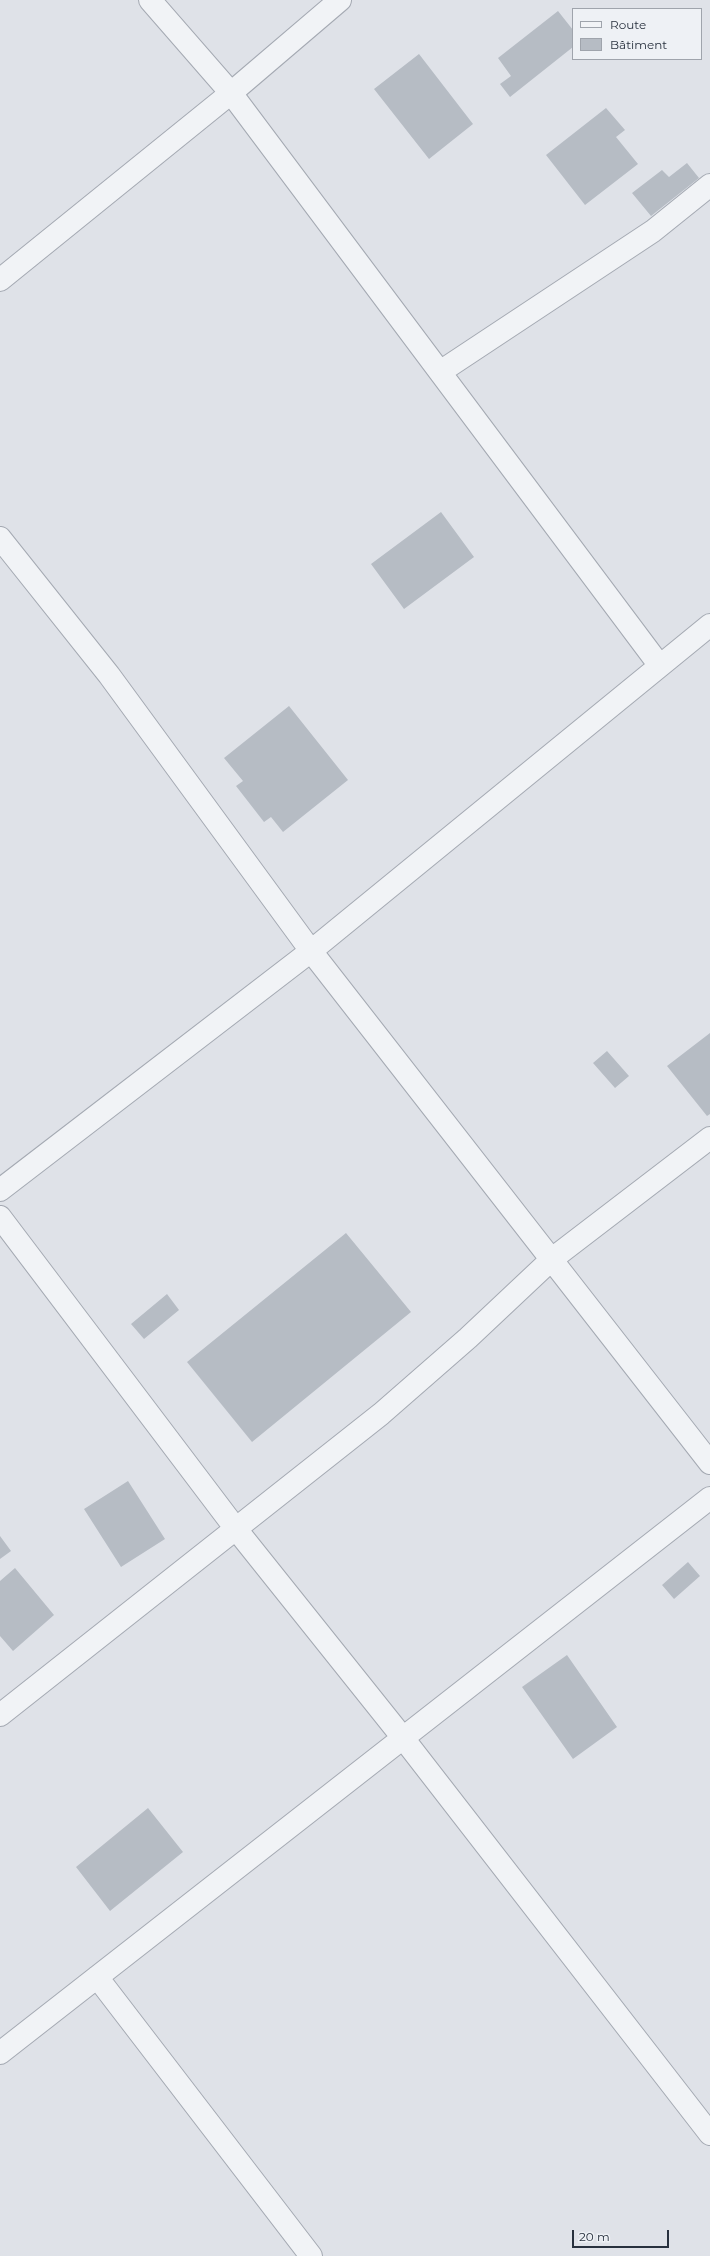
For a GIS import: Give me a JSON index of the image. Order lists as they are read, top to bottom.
{
  "legend": ["Route", "Bâtiment"],
  "scale_bar": "20 m"
}
